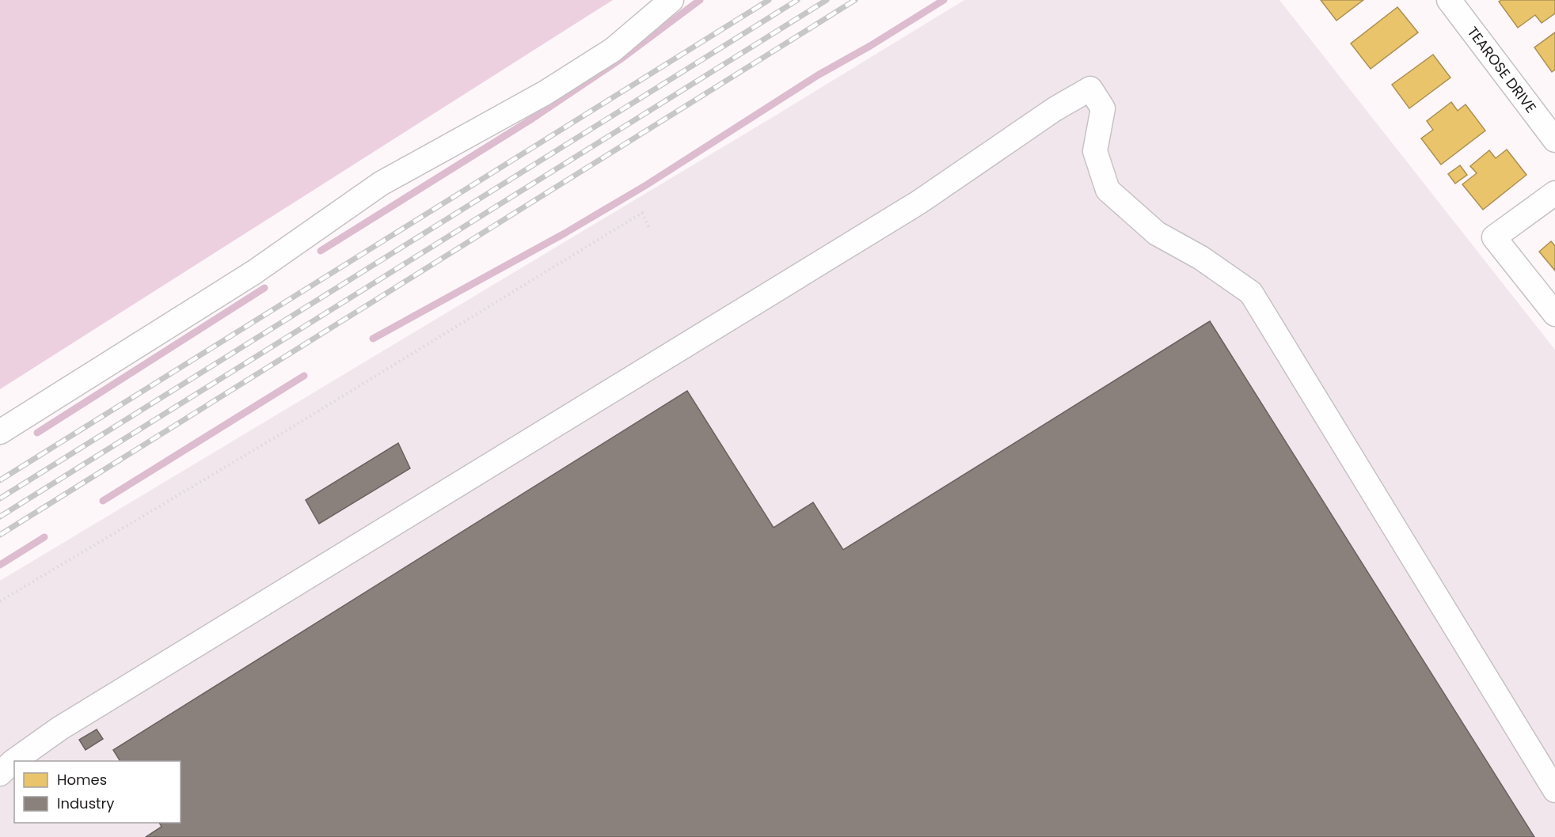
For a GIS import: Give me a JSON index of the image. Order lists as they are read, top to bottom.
{
  "streets": {
    "street": ["TEAROSE DRIVE"]
  },
  "legend": ["Homes", "Industry"]
}
